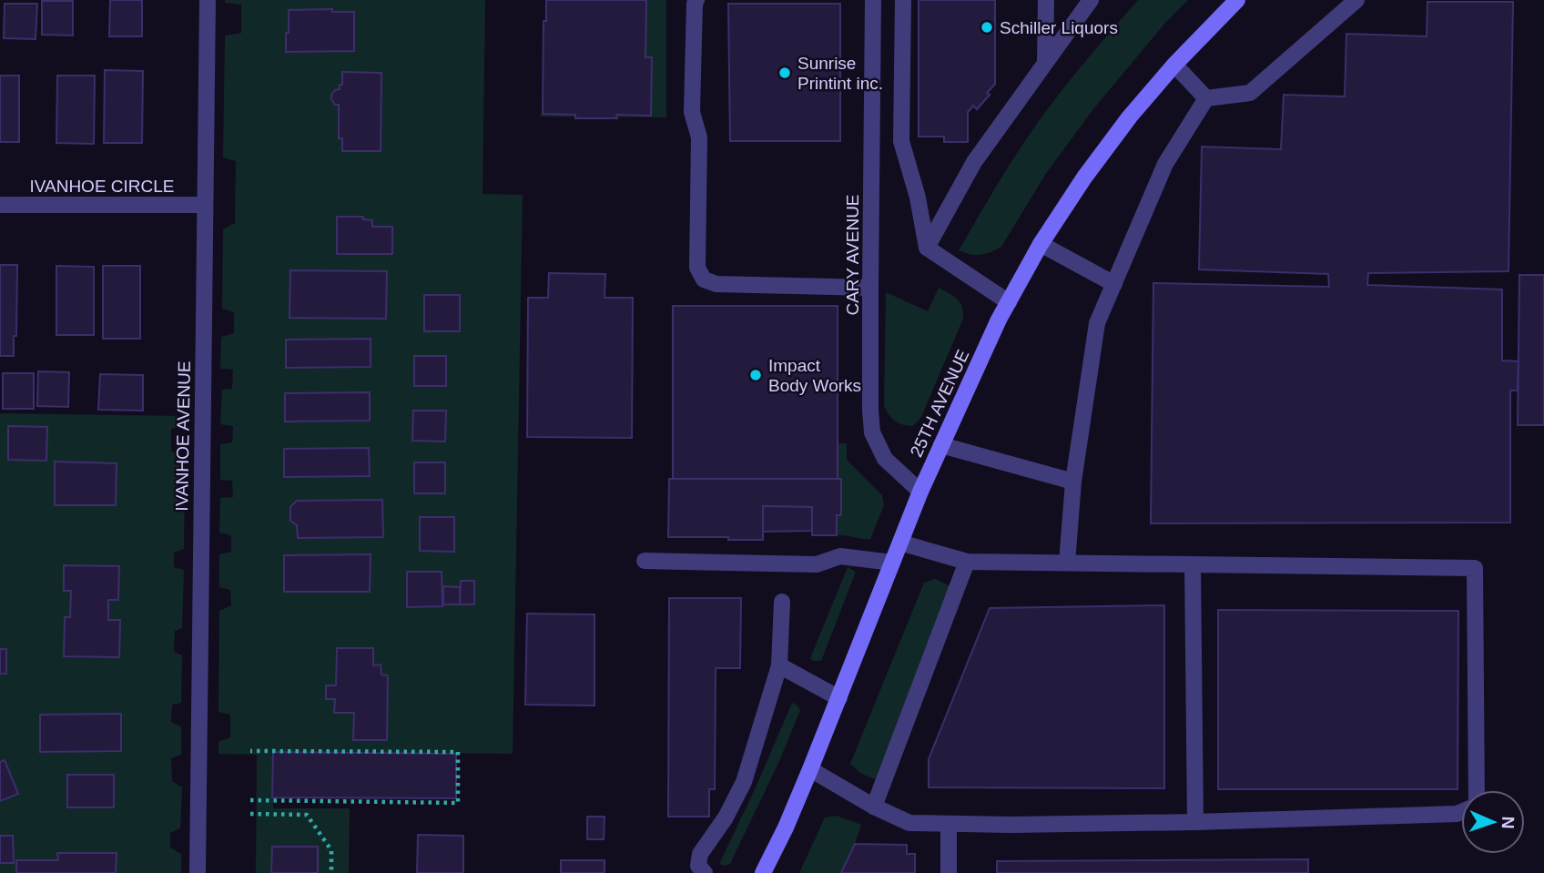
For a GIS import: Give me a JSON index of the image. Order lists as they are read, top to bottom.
{
  "streets": {
    "street": [
      "IVANHOE CIRCLE",
      "CARY AVENUE",
      "25TH AVENUE",
      "IVANHOE AVENUE"
    ]
  },
  "crossings": [
    ["IVANHOE CIRCLE", "IVANHOE AVENUE"],
    ["CARY AVENUE", "25TH AVENUE"]
  ],
  "places": ["Schiller Liquors", "Sunrise Printint inc.", "Impact Body Works"],
  "north": "right"
}
